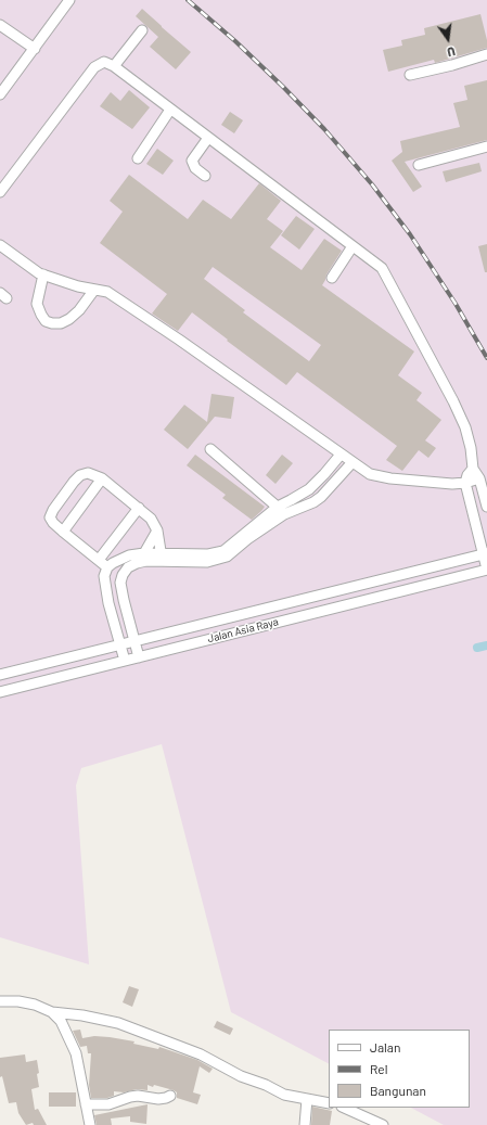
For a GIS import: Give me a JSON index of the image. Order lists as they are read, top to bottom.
{
  "streets": {
    "street": ["Jalan Asia Raya"]
  },
  "legend": ["Jalan", "Rel", "Bangunan"],
  "north": "bottom"
}
